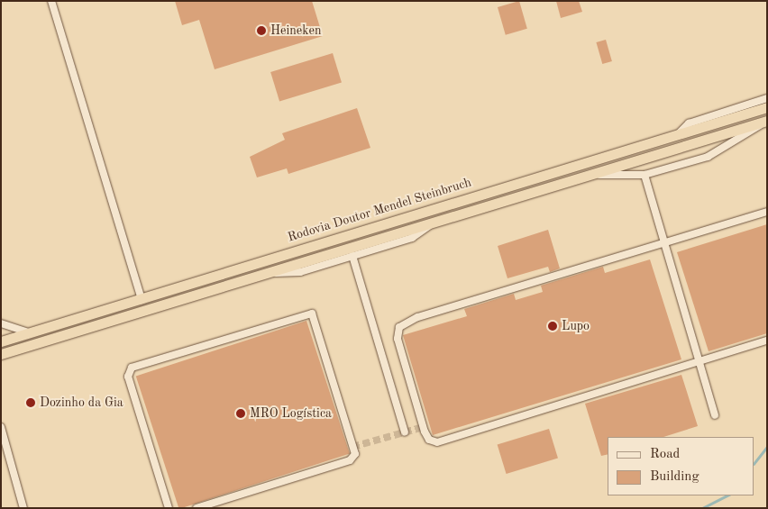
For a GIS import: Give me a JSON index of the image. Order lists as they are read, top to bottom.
{
  "streets": {
    "highway": ["Rodovia Doutor Mendel Steinbruch"]
  },
  "places": [
    "Heineken",
    "Lupo",
    "Dozinho da Gia",
    "MRO Logística"
  ],
  "legend": ["Road", "Building"]
}
